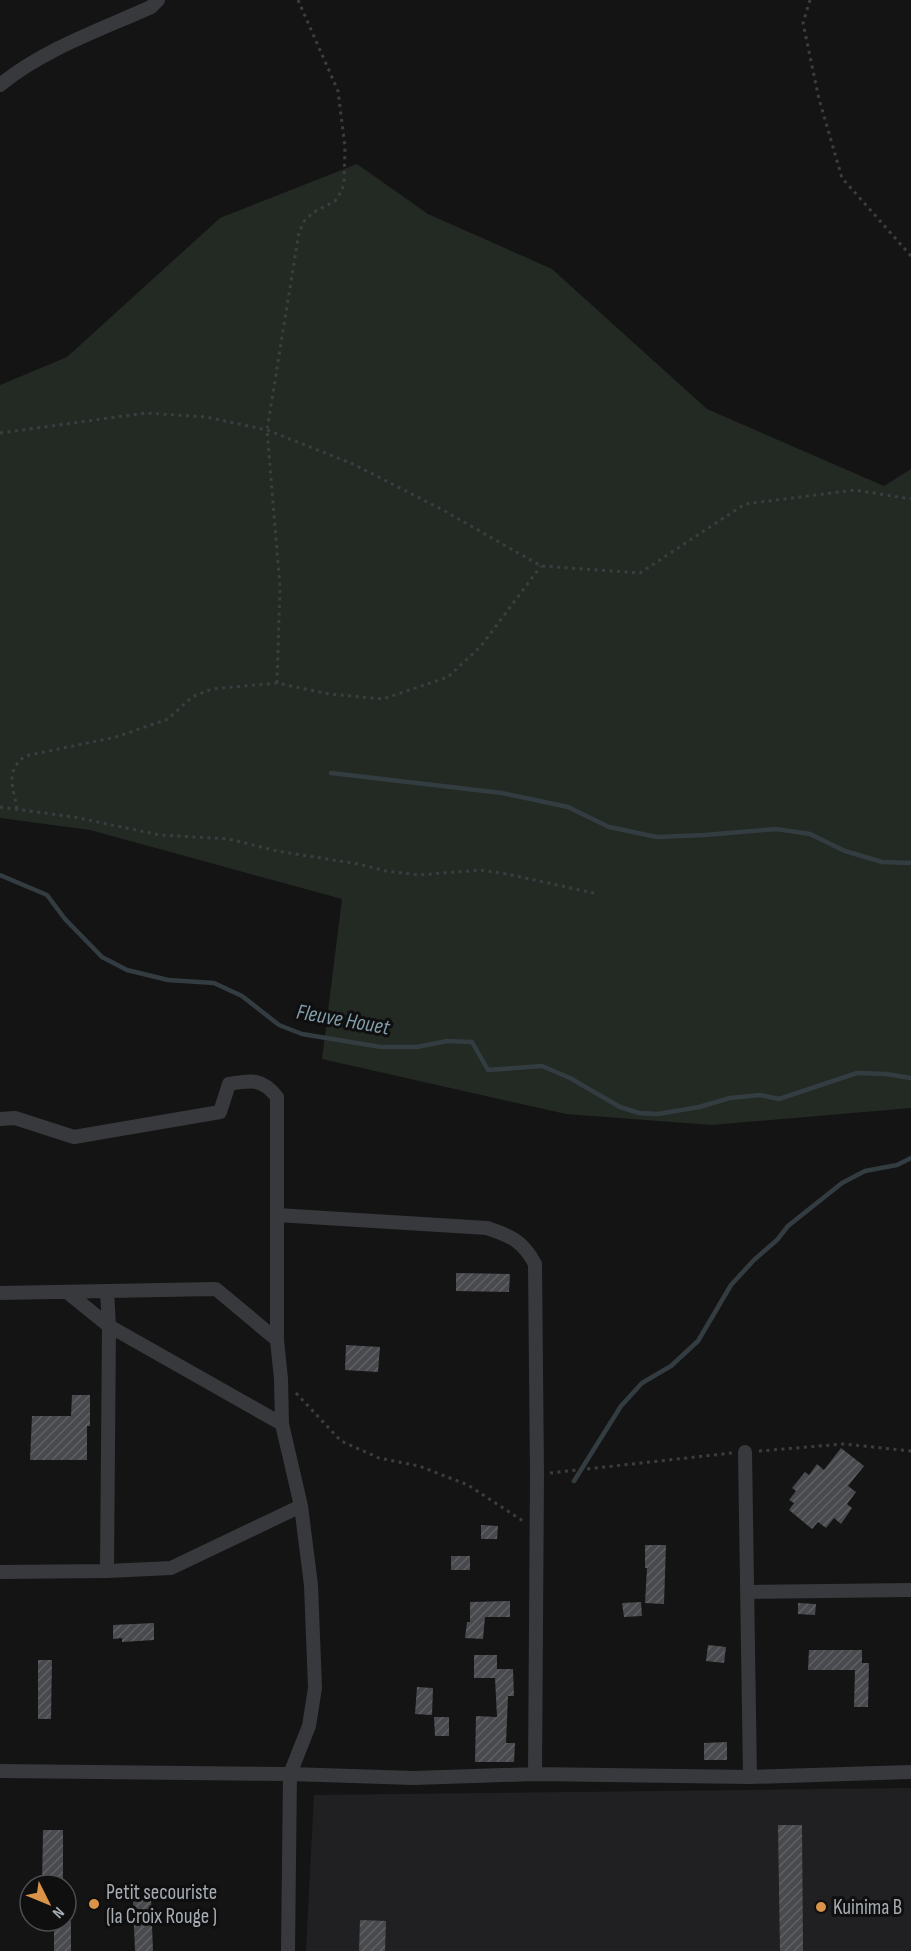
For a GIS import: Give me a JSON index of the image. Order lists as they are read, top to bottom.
{
  "water": ["Fleuve Houet"],
  "places": ["Petit secouriste (la Croix Rouge )", "Kuinima B"],
  "north": "bottom right"
}
